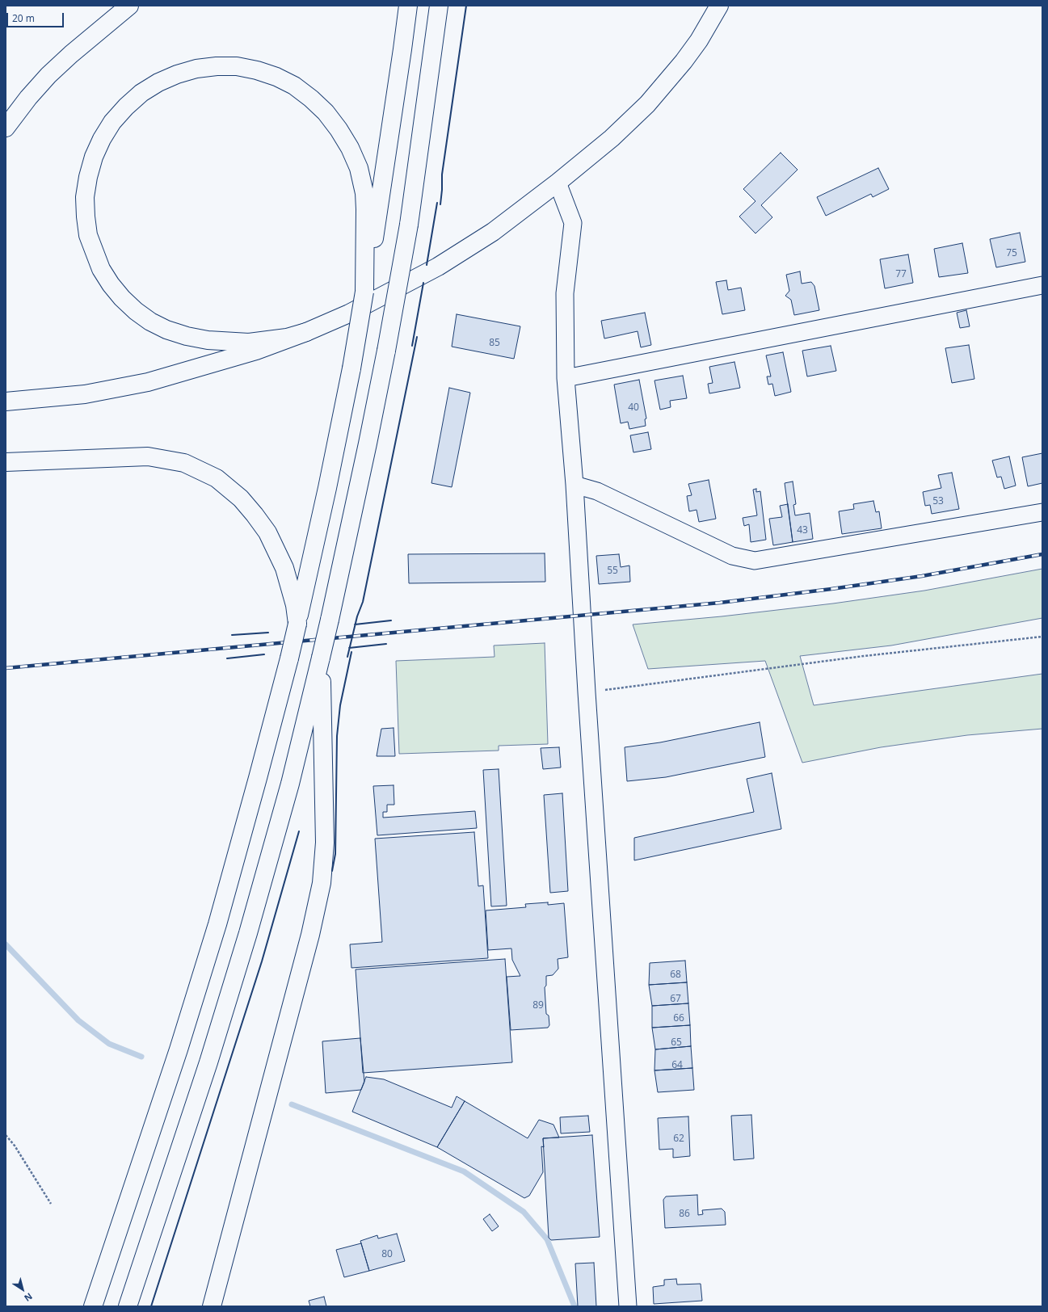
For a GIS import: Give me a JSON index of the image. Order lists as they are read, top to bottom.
{
  "house_numbers": [
    "75",
    "77",
    "85",
    "40",
    "53",
    "43",
    "55",
    "68",
    "67",
    "89",
    "66",
    "65",
    "64",
    "62",
    "86",
    "80"
  ],
  "scale_bar": "20 m",
  "north": "bottom right"
}
